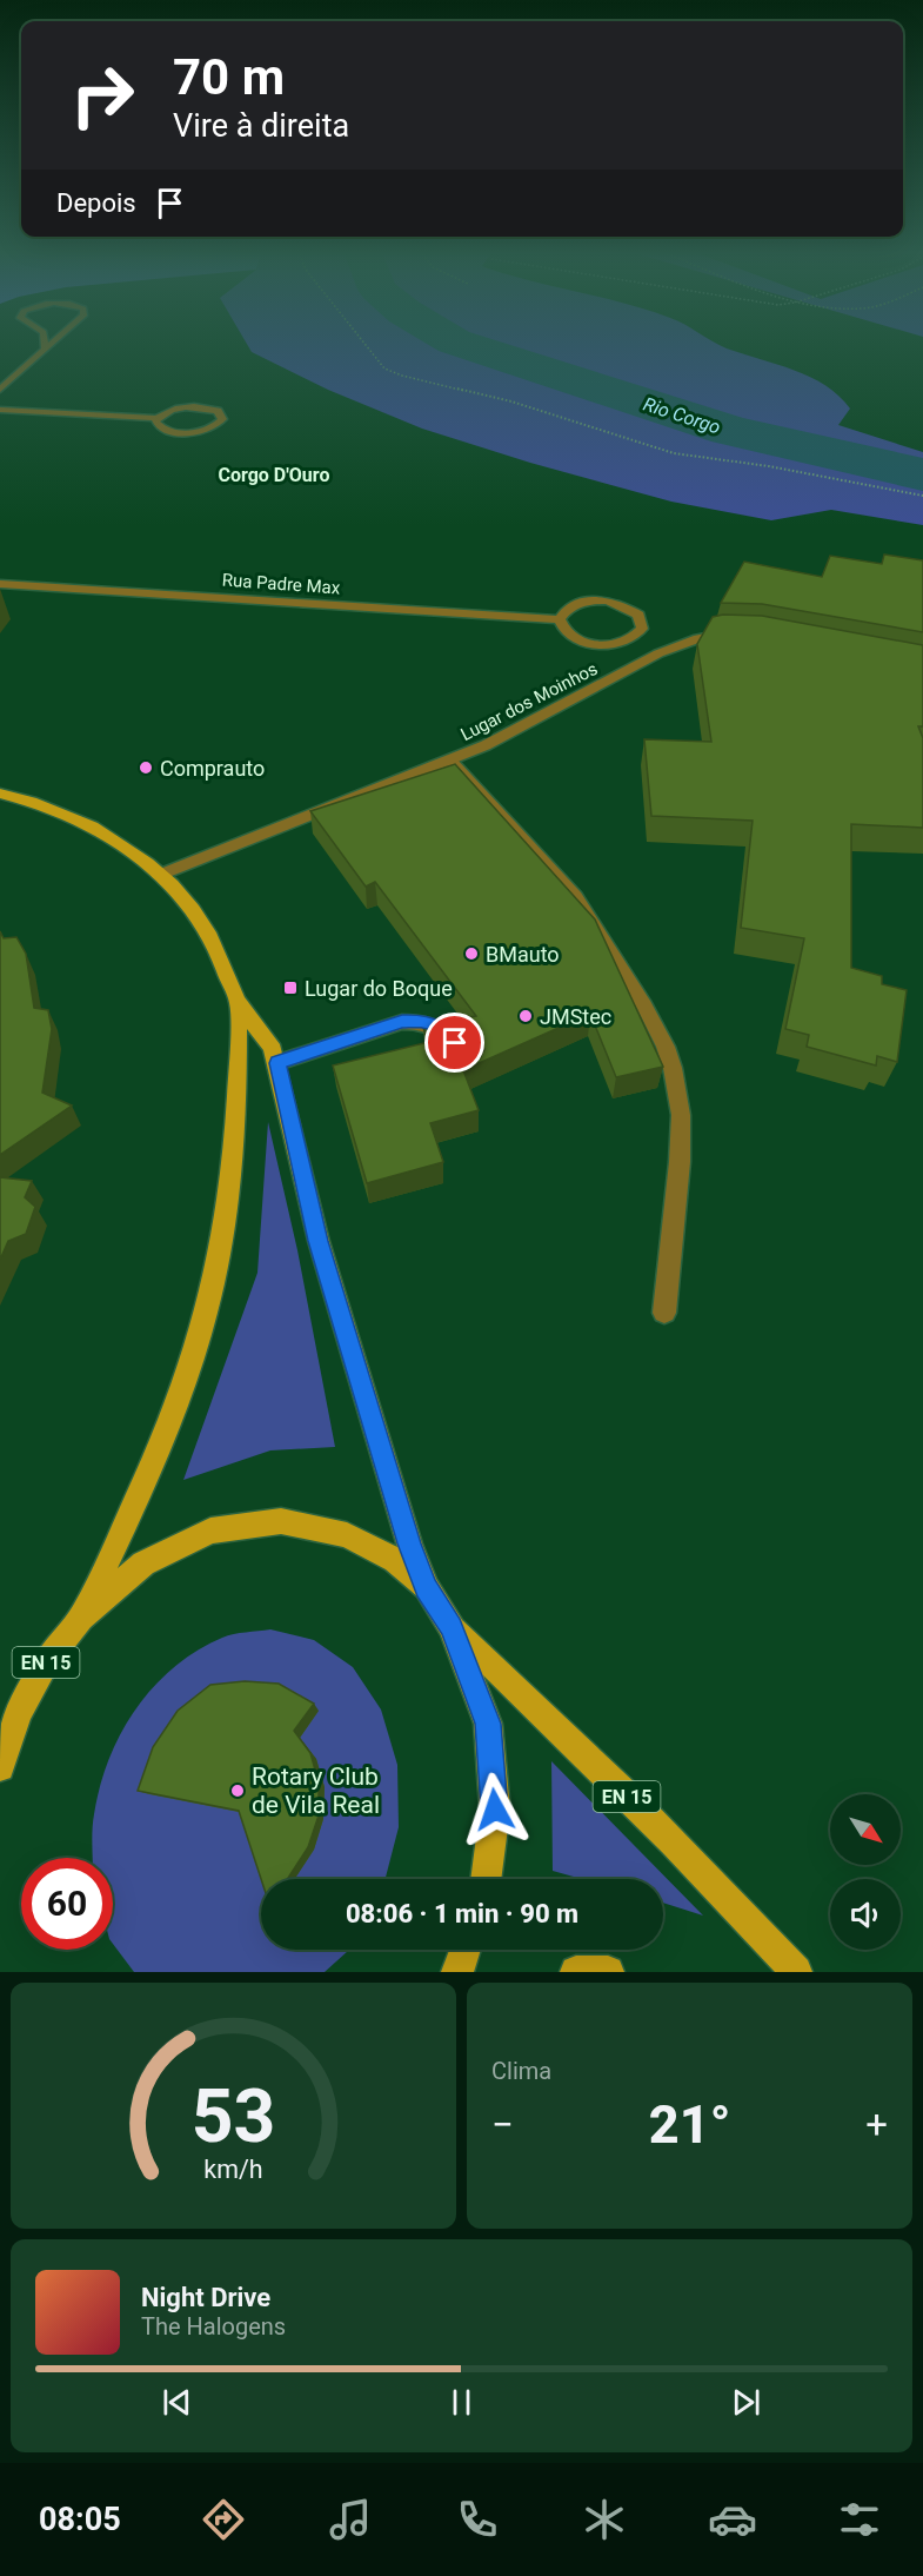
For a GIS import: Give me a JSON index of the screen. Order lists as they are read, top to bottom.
{
  "streets": {
    "main road": ["EN 15"],
    "street": ["Rua Padre Max", "Lugar dos Moinhos"]
  },
  "districts": ["Corgo D'Ouro"],
  "water": ["Rio Corgo"],
  "places": {
    "other": [
      "Comprauto",
      "BMauto",
      "JMStec",
      "Rotary Club de Vila Real"
    ],
    "transit": ["Lugar do Boque"]
  },
  "north": "bottom right",
  "page": {
    "turn": ["70 m", "Vire à direita"],
    "then": "Depois",
    "limit": "60",
    "trip": "08:06 · 1 min · 90 m",
    "tile": "Clima",
    "heat": ["−", "21°", "+"],
    "song": ["Night Drive", "The Halogens"],
    "tabs": "08:05",
    "gauge": ["53", "km/h"]
  }
}
